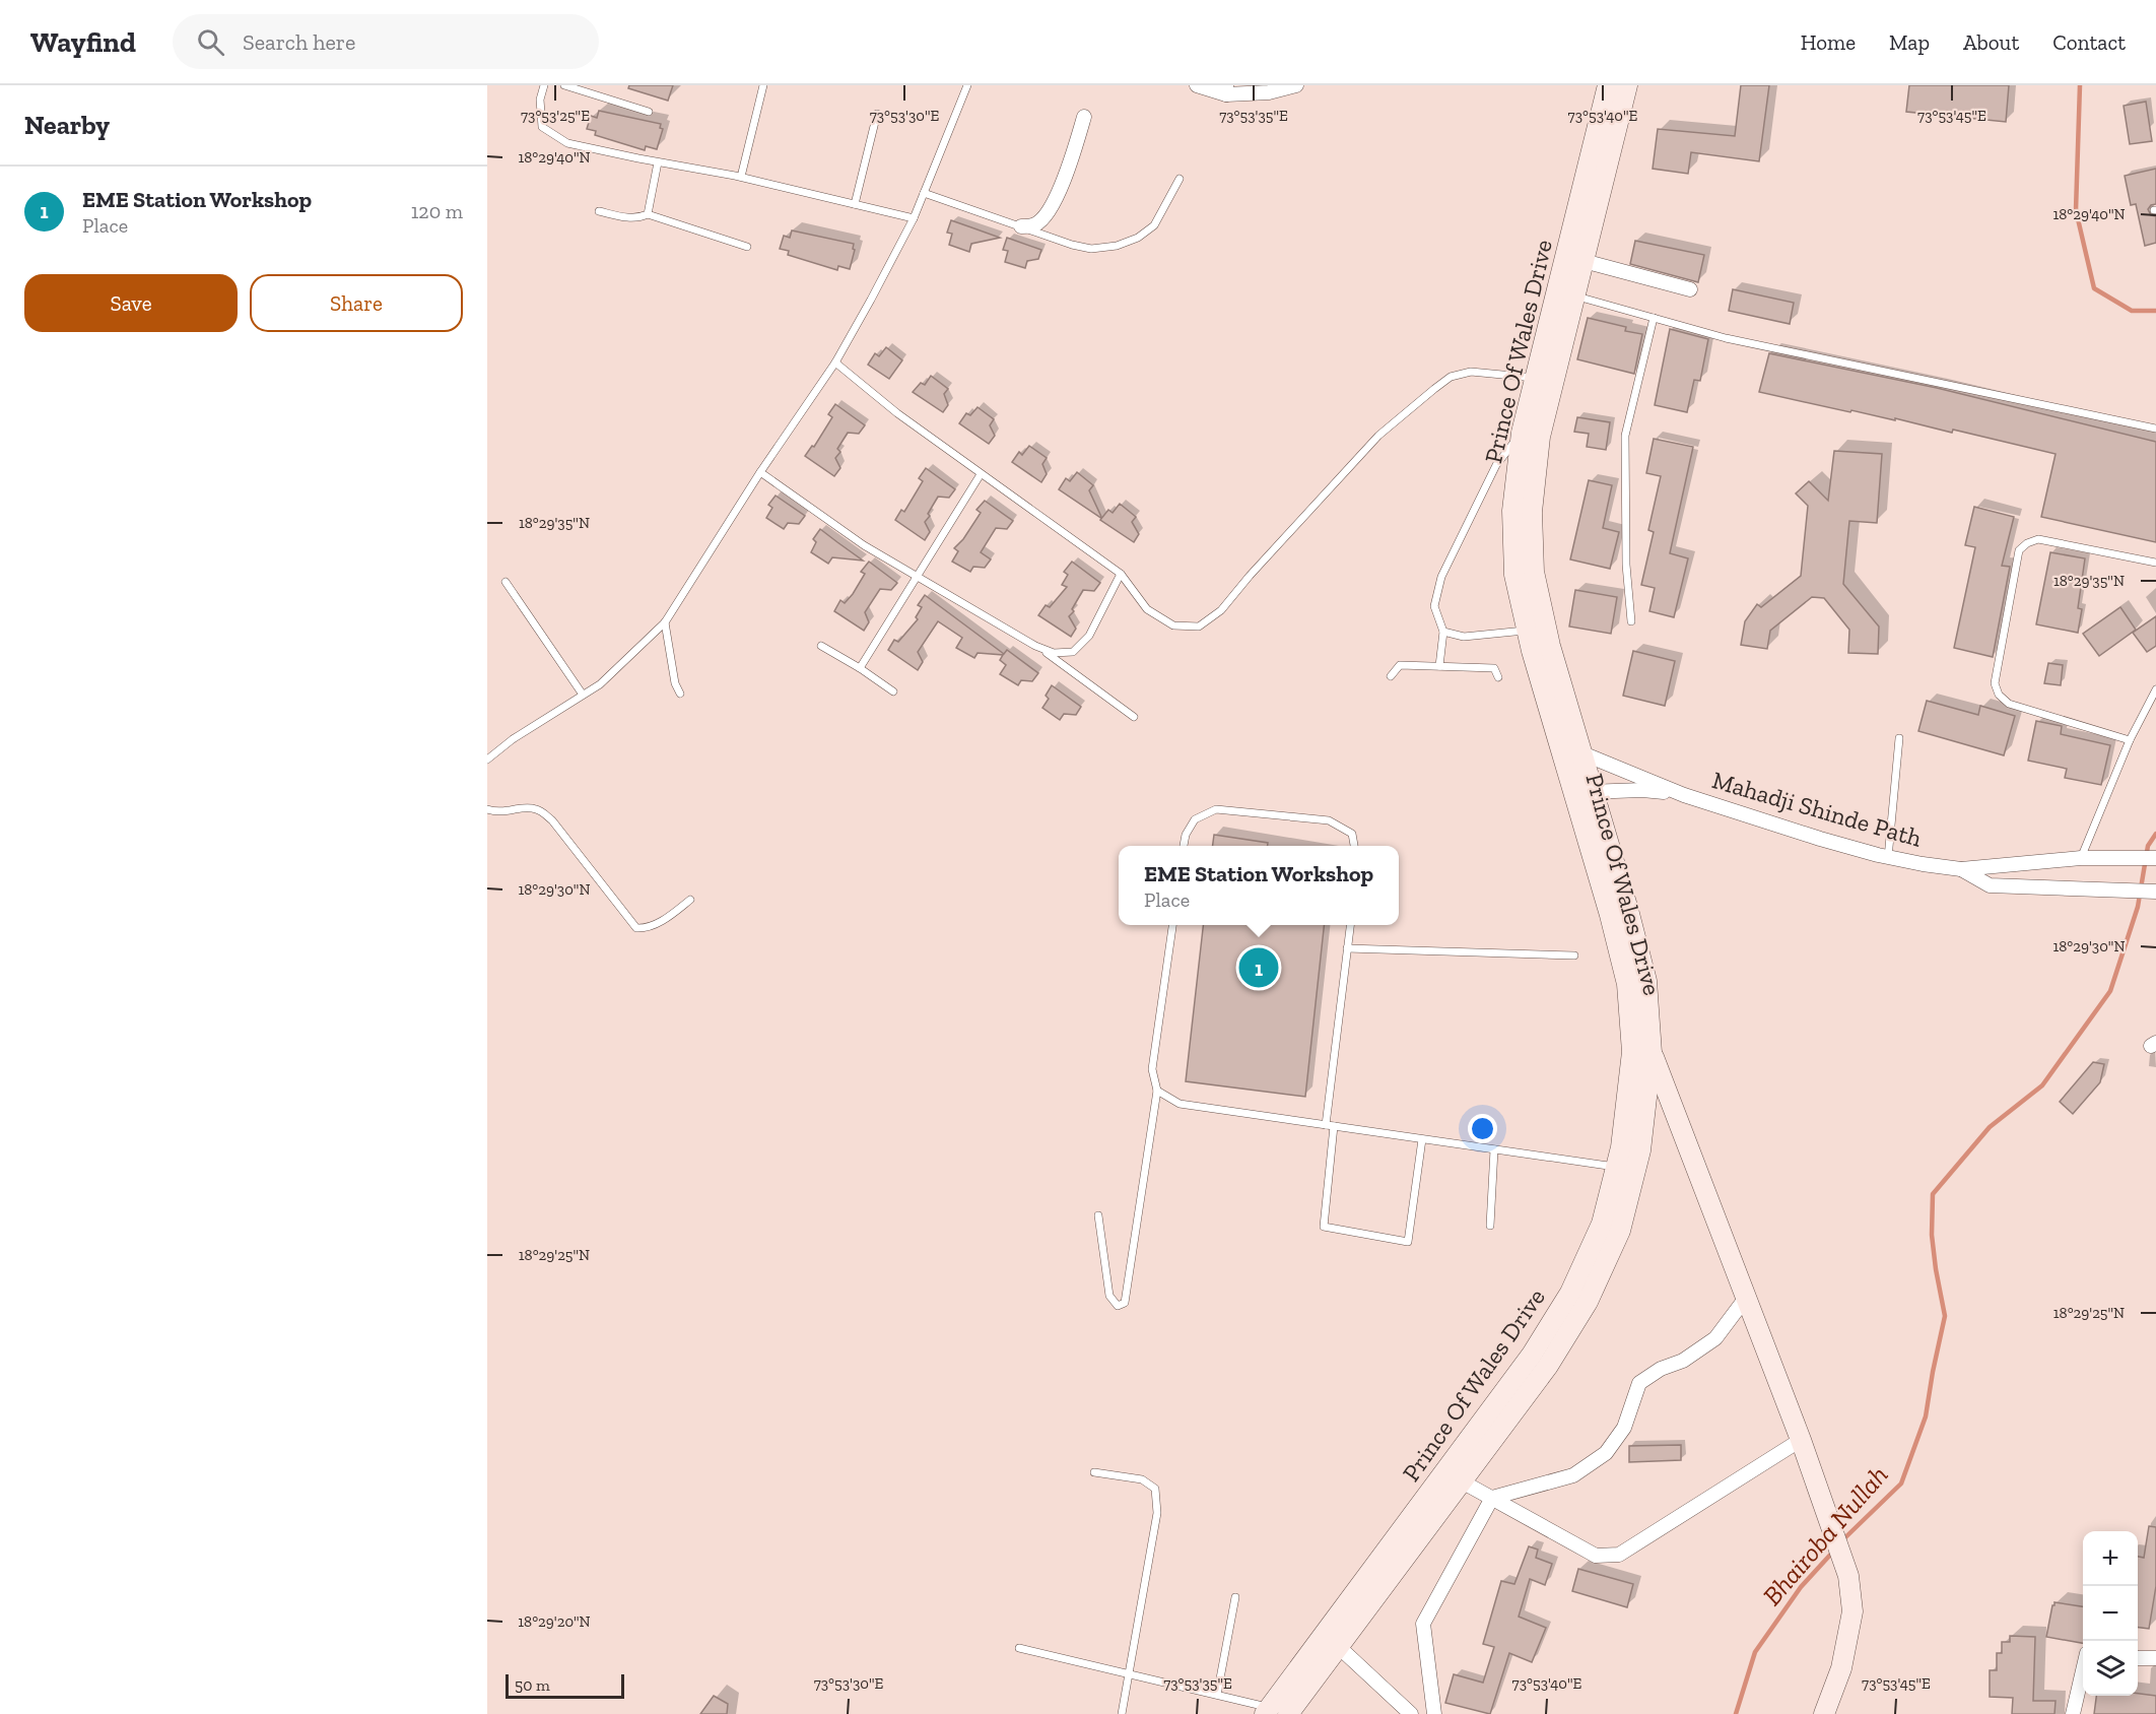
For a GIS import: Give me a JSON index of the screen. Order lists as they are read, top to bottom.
{
  "streets": {
    "street": ["Prince Of Wales Drive", "Mahadji Shinde Path"]
  },
  "crossings": [
    ["Prince Of Wales Drive", "Mahadji Shinde Path"]
  ],
  "water": ["Bhairoba Nullah"],
  "scale_bar": "50 m",
  "page": {
    "header": "Wayfind",
    "search": "Search here",
    "nav": [
      "Home",
      "Map",
      "About",
      "Contact"
    ],
    "heading": "Nearby",
    "list": [
      {
        "mark": "1",
        "name": "EME Station Workshop",
        "note": "Place",
        "value": "120 m"
      }
    ],
    "buttons": ["Save", "Share"],
    "popup": ["EME Station Workshop", "Place"],
    "pins": "1",
    "map_buttons": ["+", "−"],
    "scale": "50 m"
  },
  "coordinates": [
    "73°53'25\"E",
    "73°53'30\"E",
    "73°53'35\"E",
    "73°53'40\"E",
    "73°53'45\"E",
    "18°29'40\"N",
    "18°29'35\"N",
    "18°29'30\"N",
    "18°29'25\"N",
    "18°29'20\"N"
  ]
}
